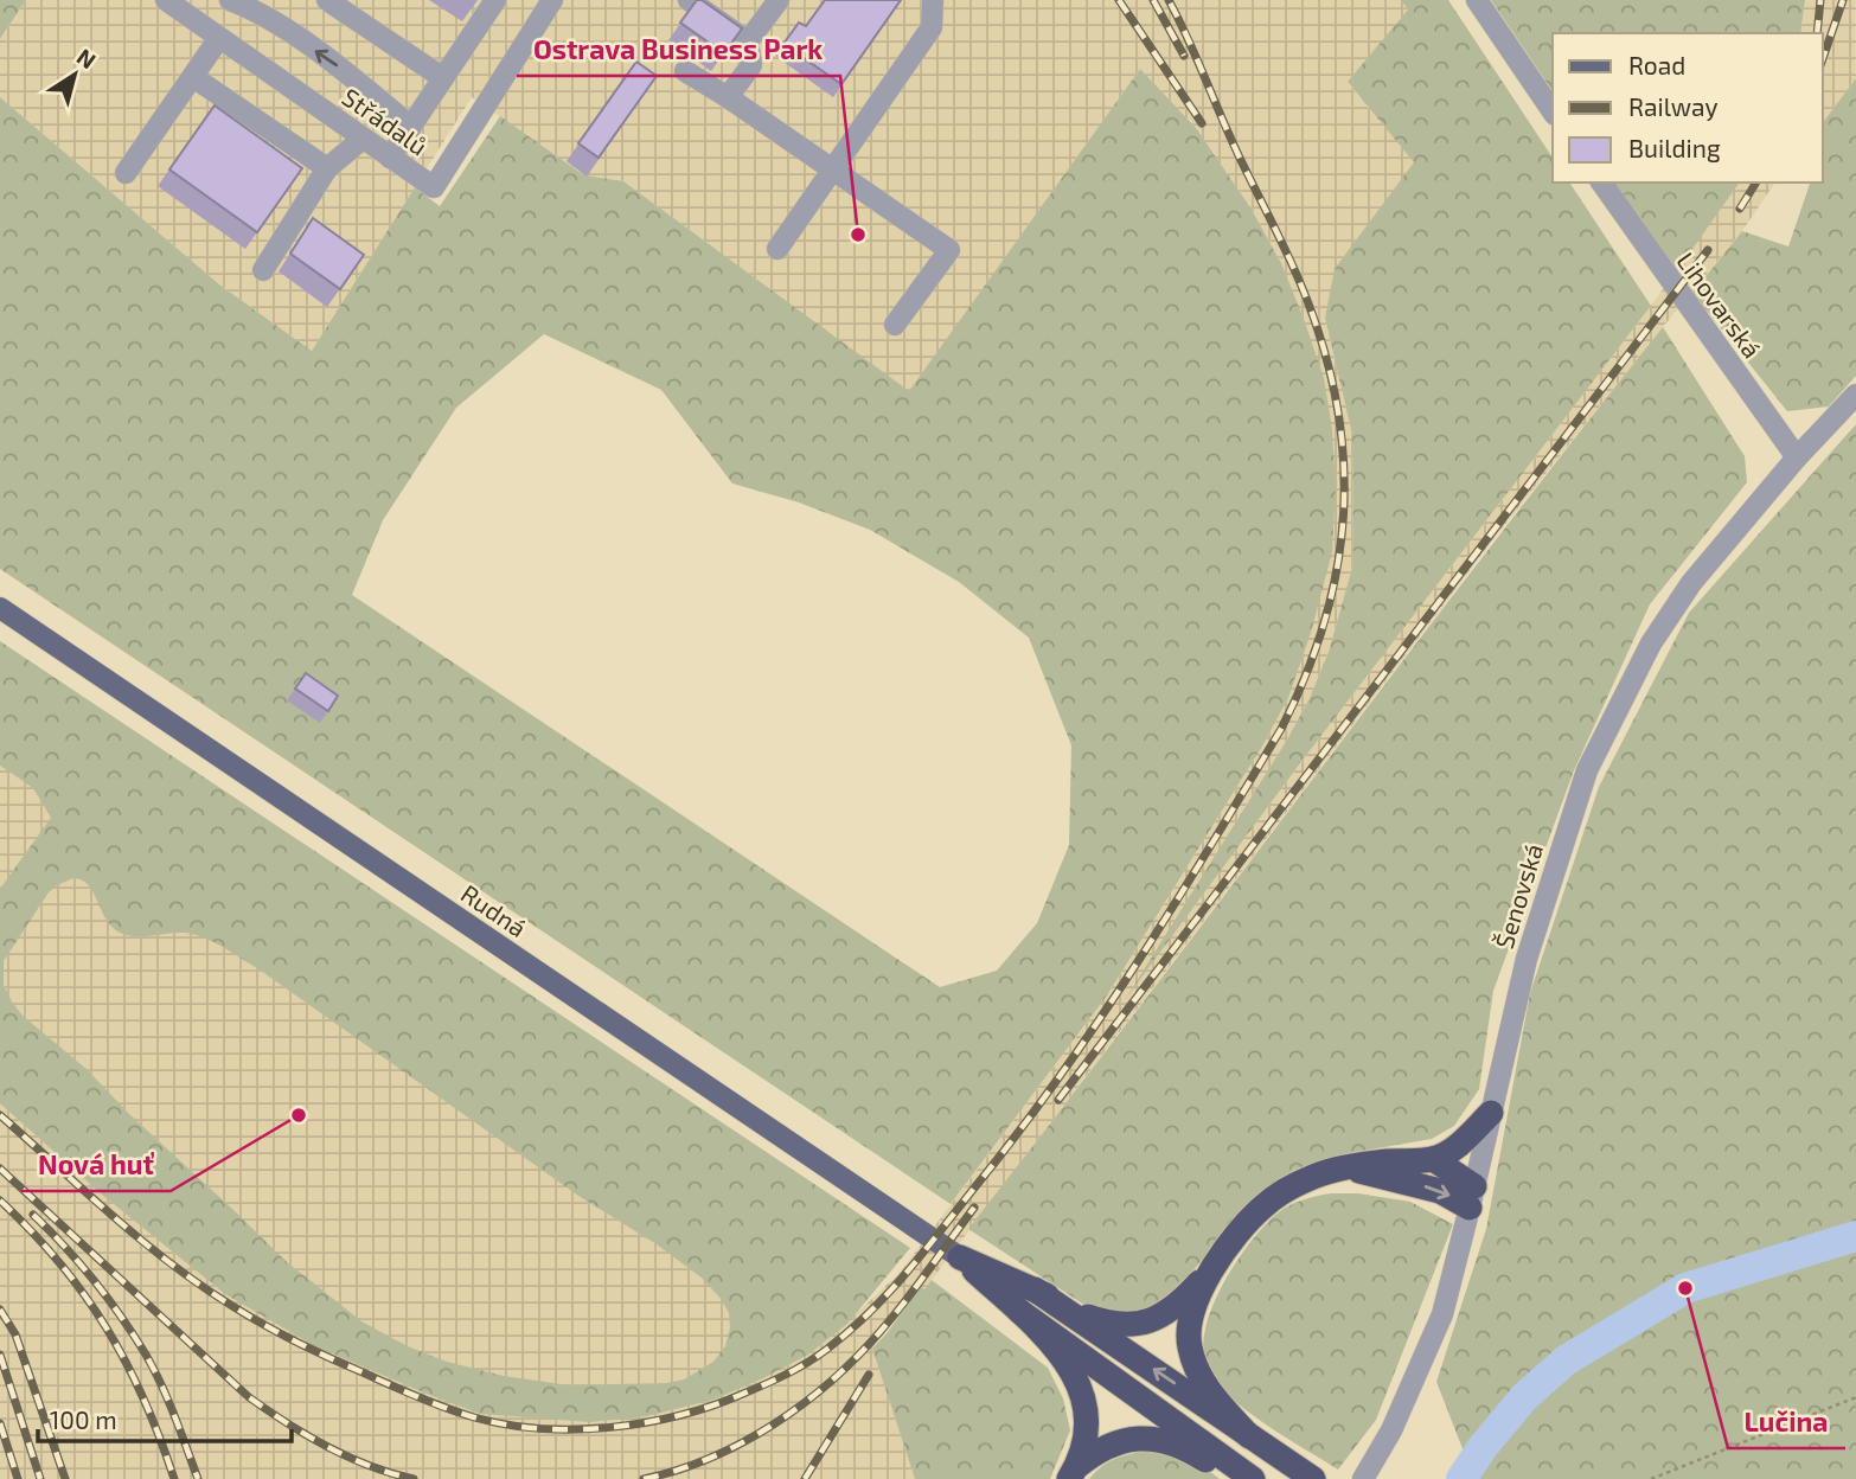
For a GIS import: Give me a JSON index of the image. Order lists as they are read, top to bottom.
{
  "streets": {
    "main road": ["Rudná"],
    "street": ["Střádalů", "Lihovarská", "Šenovská"]
  },
  "crossings": [
    ["Lihovarská", "Šenovská"]
  ],
  "places": ["Ostrava Business Park", "Nová huť", "Lučina"],
  "legend": ["Road", "Railway", "Building"],
  "scale_bar": "100 m",
  "north": "top right"
}
